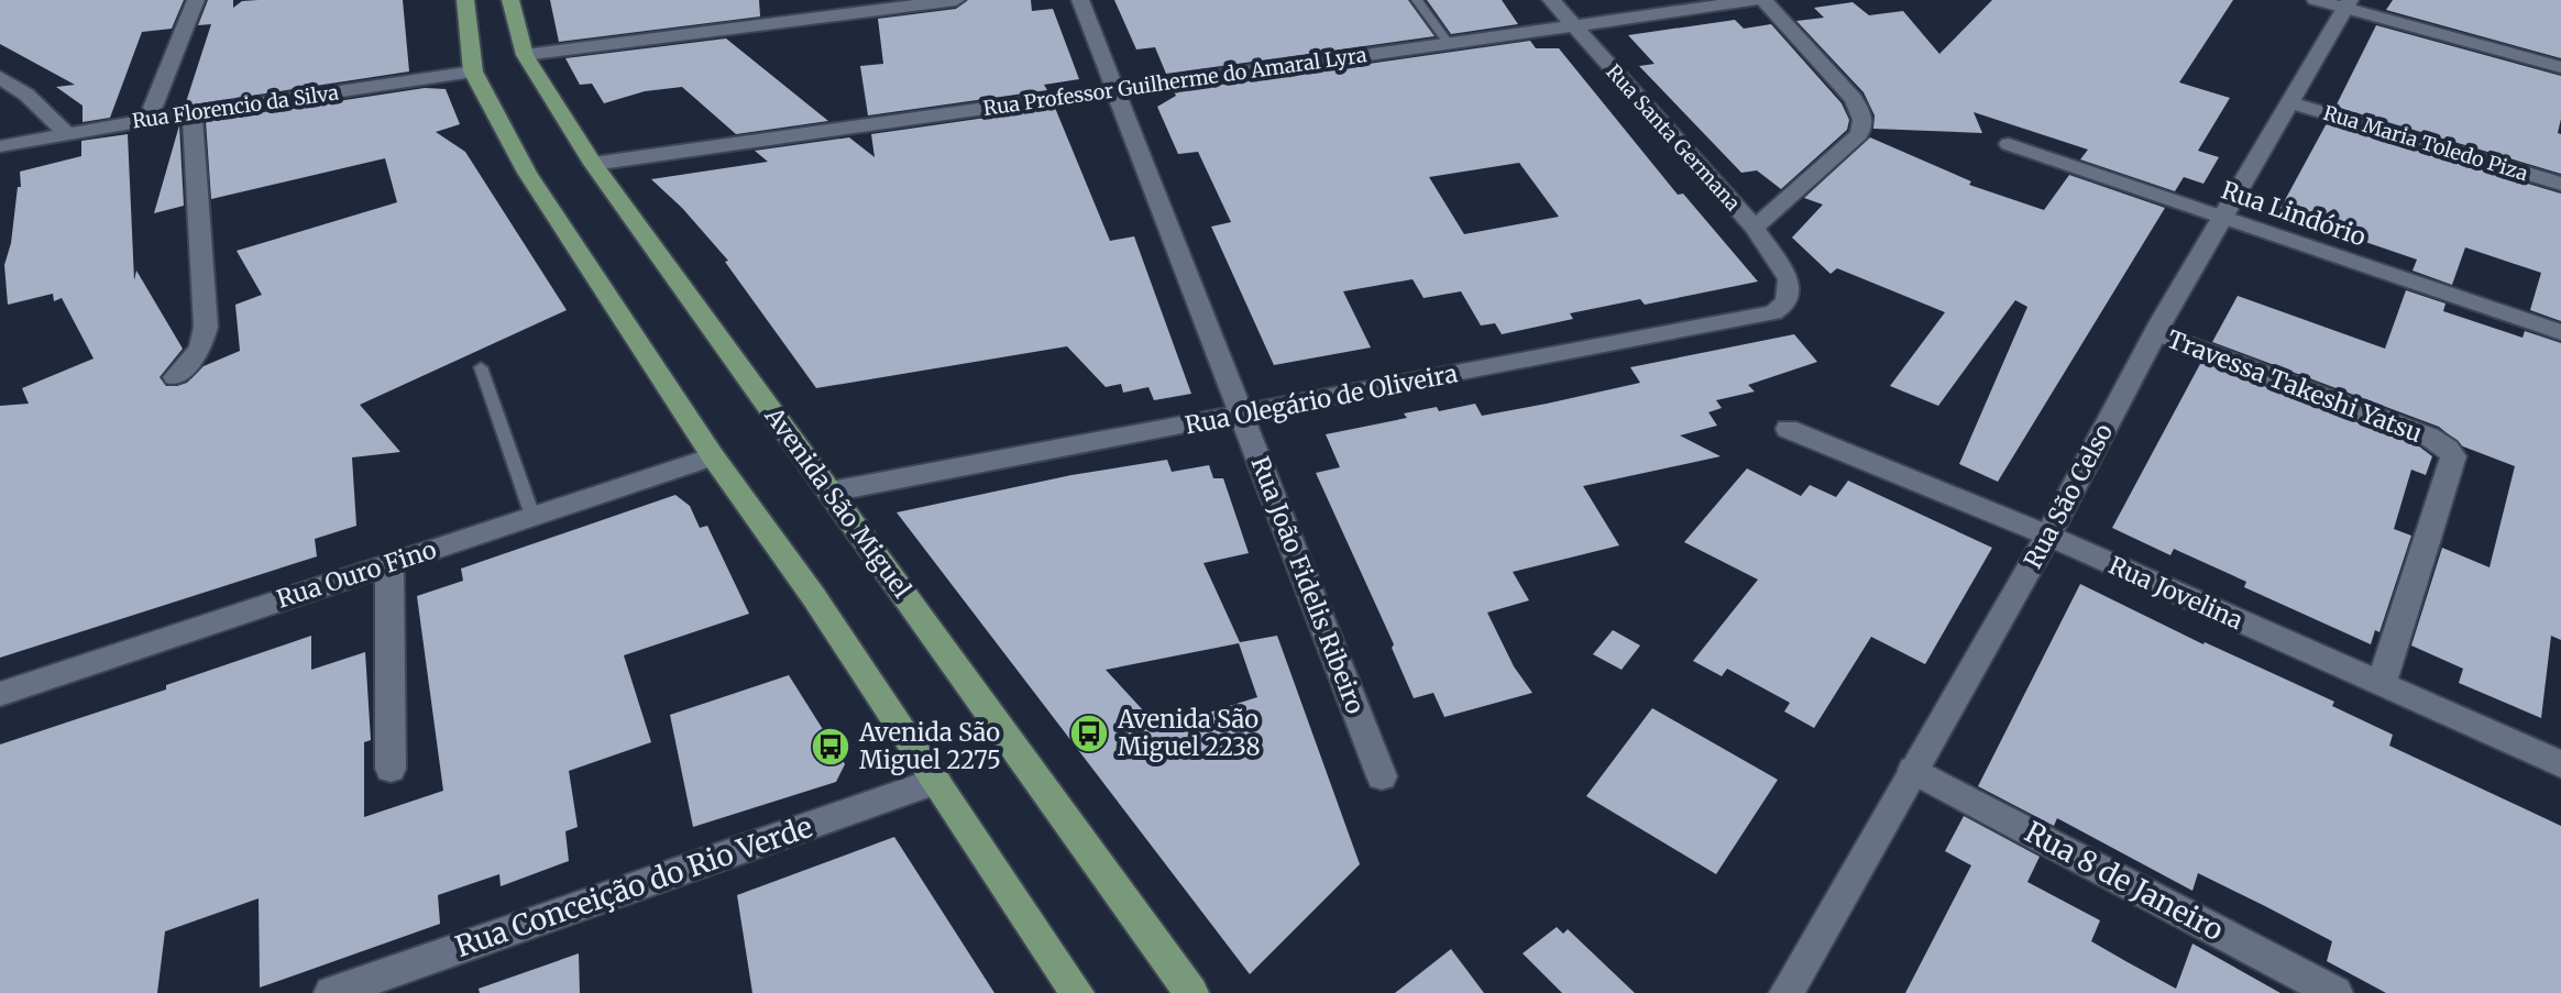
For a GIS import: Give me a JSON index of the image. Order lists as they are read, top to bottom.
{
  "streets": {
    "main road": ["Avenida São Miguel"],
    "street": [
      "Rua Professor Guilherme do Amaral Lyra",
      "Rua Florencio da Silva",
      "Rua Santa Germana",
      "Rua Maria Toledo Piza",
      "Rua Lindório",
      "Travessa Takeshi Yatsu",
      "Rua Olegário de Oliveira",
      "Rua São Celso",
      "Rua Ouro Fino",
      "Rua João Fidelis Ribeiro",
      "Rua Jovelina",
      "Rua 8 de Janeiro",
      "Rua Conceição do Rio Verde"
    ]
  },
  "crossings": [
    ["Rua Professor Guilherme do Amaral Lyra", "Rua Santa Germana"],
    ["Rua Professor Guilherme do Amaral Lyra", "Avenida São Miguel"],
    ["Rua Professor Guilherme do Amaral Lyra", "Rua João Fidelis Ribeiro"],
    ["Rua Santa Germana", "Rua Olegário de Oliveira"],
    ["Rua Maria Toledo Piza", "Rua São Celso"],
    ["Rua Lindório", "Rua São Celso"],
    ["Travessa Takeshi Yatsu", "Rua São Celso"],
    ["Travessa Takeshi Yatsu", "Rua Jovelina"],
    ["Rua Olegário de Oliveira", "Avenida São Miguel"],
    ["Rua Olegário de Oliveira", "Rua João Fidelis Ribeiro"],
    ["Rua São Celso", "Rua Jovelina"],
    ["Rua São Celso", "Rua 8 de Janeiro"]
  ],
  "places": {
    "bus stop": ["Avenida São Miguel 2238", "Avenida São Miguel 2275"]
  }
}
